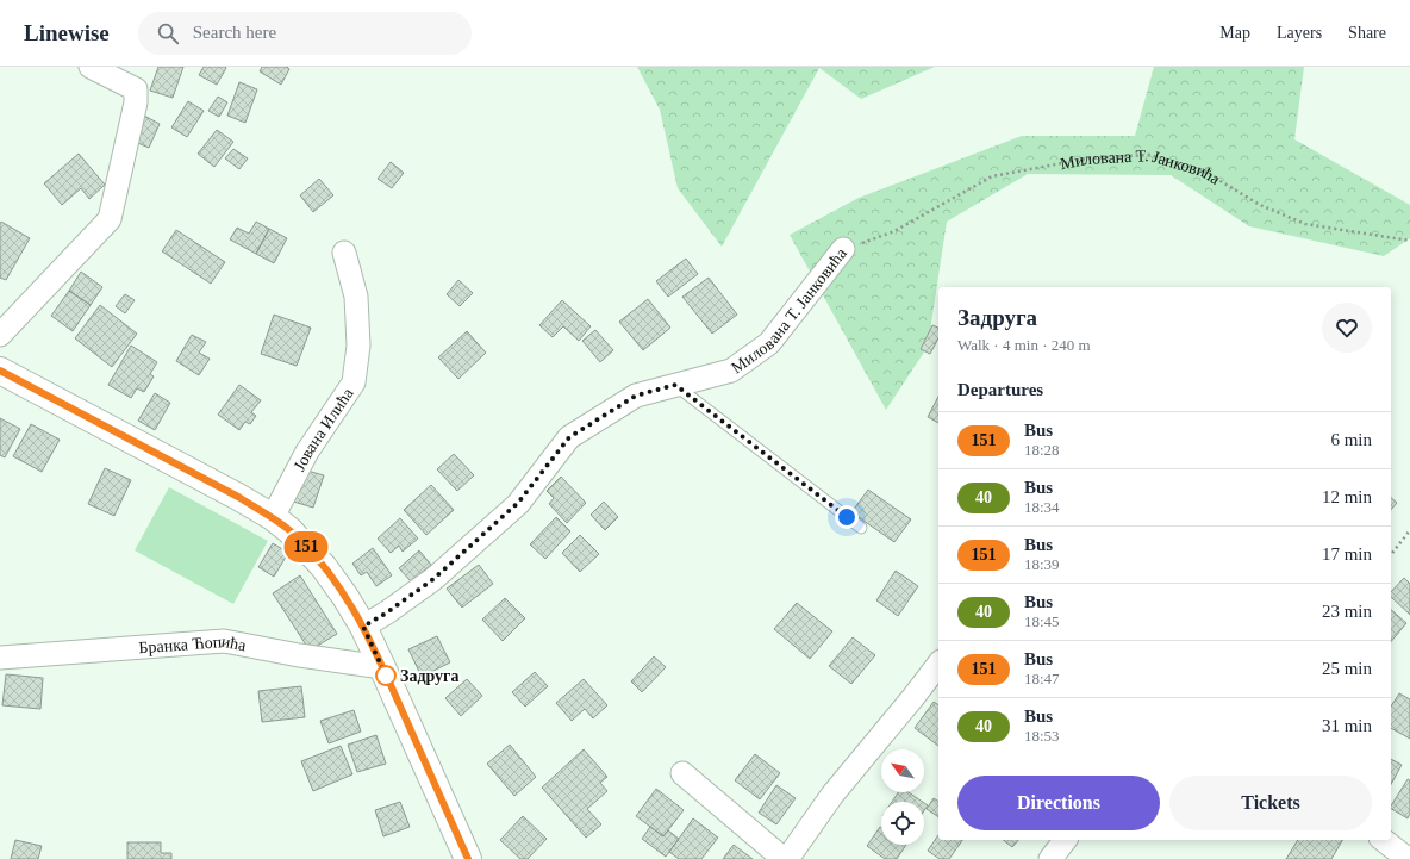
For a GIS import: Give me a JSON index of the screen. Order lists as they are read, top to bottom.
{
  "streets": {
    "street": ["Милована Т. Јанковића", "Јована Илића", "Бранка Ћопића"]
  },
  "places": ["Задруга"],
  "lines": ["bus line 151"],
  "north": "top left",
  "page": {
    "header": "Linewise",
    "search": "Search here",
    "nav": ["Map", "Layers", "Share"],
    "on_map": "151",
    "heading": [
      ["Задруга", "Walk · 4 min · 240 m"],
      "Departures"
    ],
    "list": [
      {
        "mark": "151",
        "name": "Bus",
        "note": "18:28",
        "value": "6 min"
      },
      {
        "mark": "40",
        "name": "Bus",
        "note": "18:34",
        "value": "12 min"
      },
      {
        "mark": "151",
        "name": "Bus",
        "note": "18:39",
        "value": "17 min"
      },
      {
        "mark": "40",
        "name": "Bus",
        "note": "18:45",
        "value": "23 min"
      },
      {
        "mark": "151",
        "name": "Bus",
        "note": "18:47",
        "value": "25 min"
      },
      {
        "mark": "40",
        "name": "Bus",
        "note": "18:53",
        "value": "31 min"
      }
    ],
    "buttons": ["Directions", "Tickets"]
  }
}
